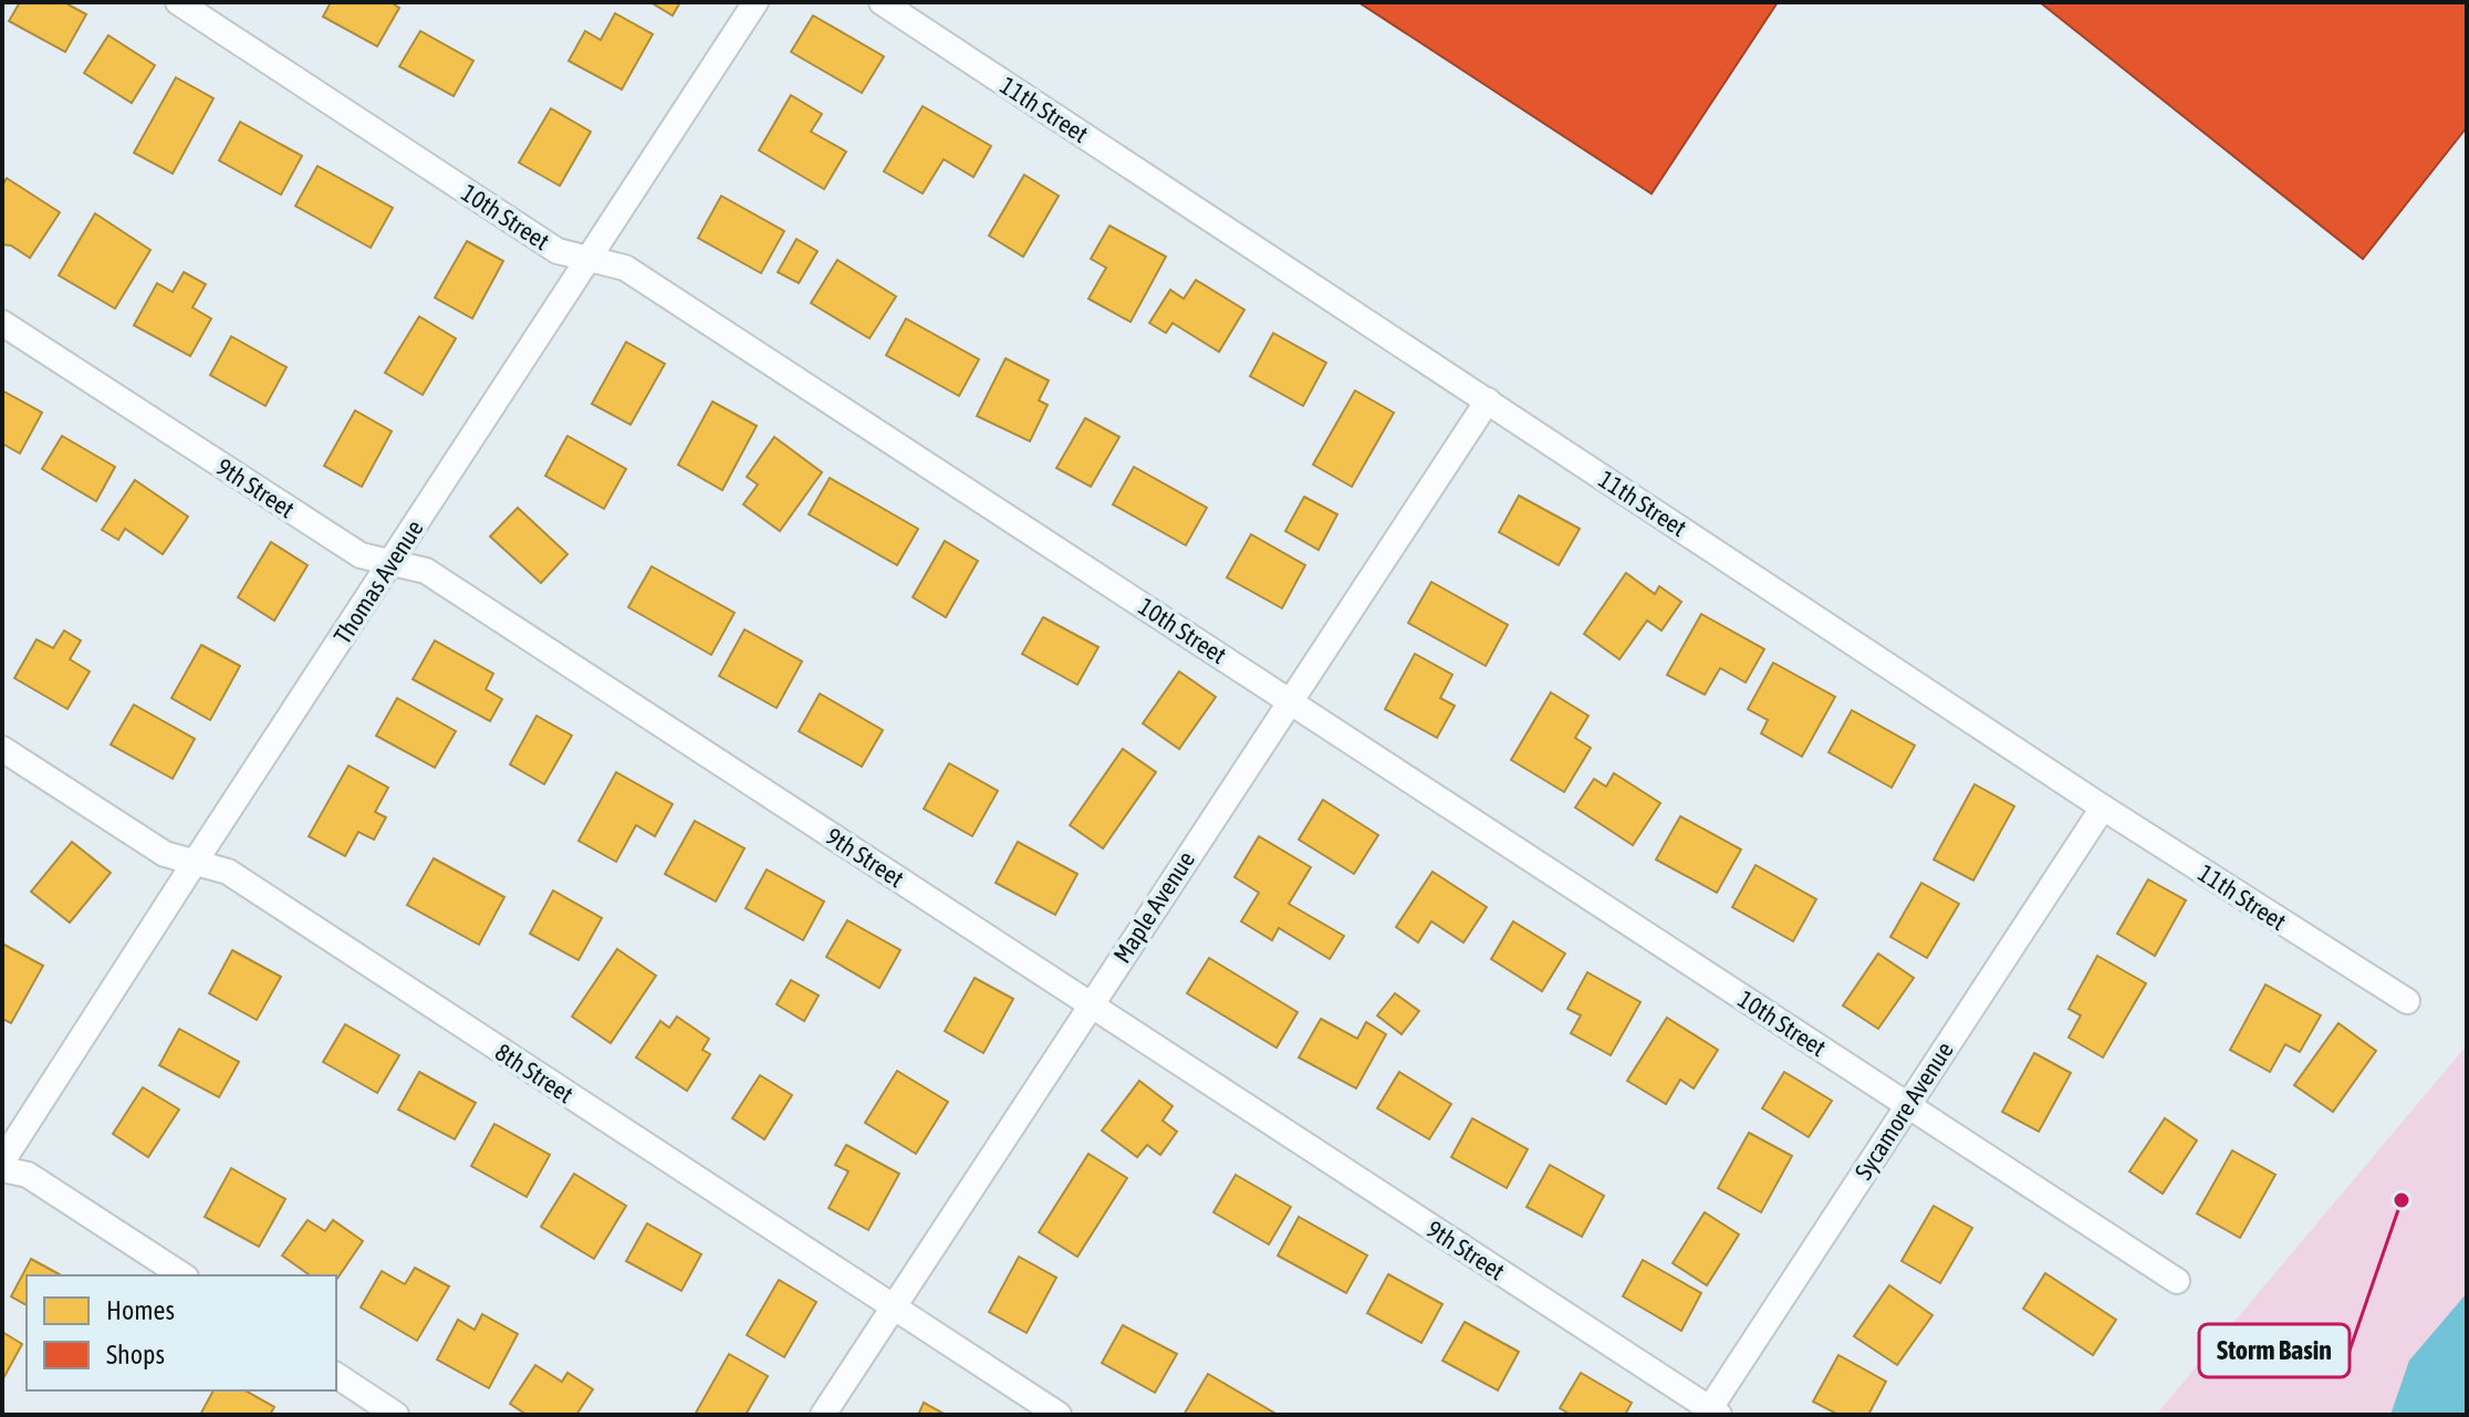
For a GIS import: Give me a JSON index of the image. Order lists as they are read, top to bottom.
{
  "streets": {
    "street": [
      "11th Street",
      "10th Street",
      "9th Street",
      "Thomas Avenue",
      "Maple Avenue",
      "8th Street",
      "Sycamore Avenue"
    ]
  },
  "crossings": [
    ["11th Street", "Maple Avenue"],
    ["11th Street", "Sycamore Avenue"],
    ["10th Street", "Thomas Avenue"],
    ["10th Street", "Maple Avenue"],
    ["10th Street", "Sycamore Avenue"],
    ["9th Street", "Thomas Avenue"],
    ["9th Street", "Maple Avenue"],
    ["9th Street", "Sycamore Avenue"],
    ["Thomas Avenue", "8th Street"],
    ["Maple Avenue", "8th Street"]
  ],
  "places": ["Storm Basin"],
  "legend": ["Homes", "Shops"]
}
